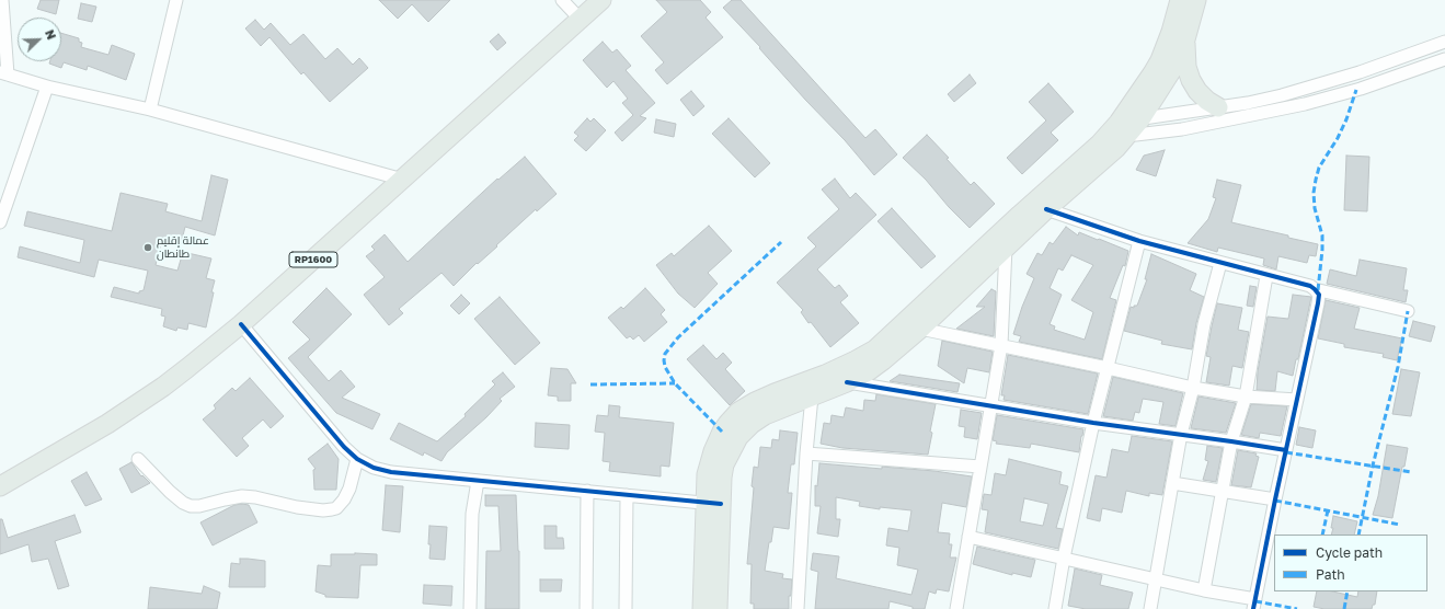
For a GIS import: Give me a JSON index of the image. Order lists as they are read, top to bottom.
{
  "streets": {
    "main road": ["RP1600"]
  },
  "places": ["عمالة إقليم طانطان"],
  "legend": ["Cycle path", "Path"],
  "north": "top right"
}
